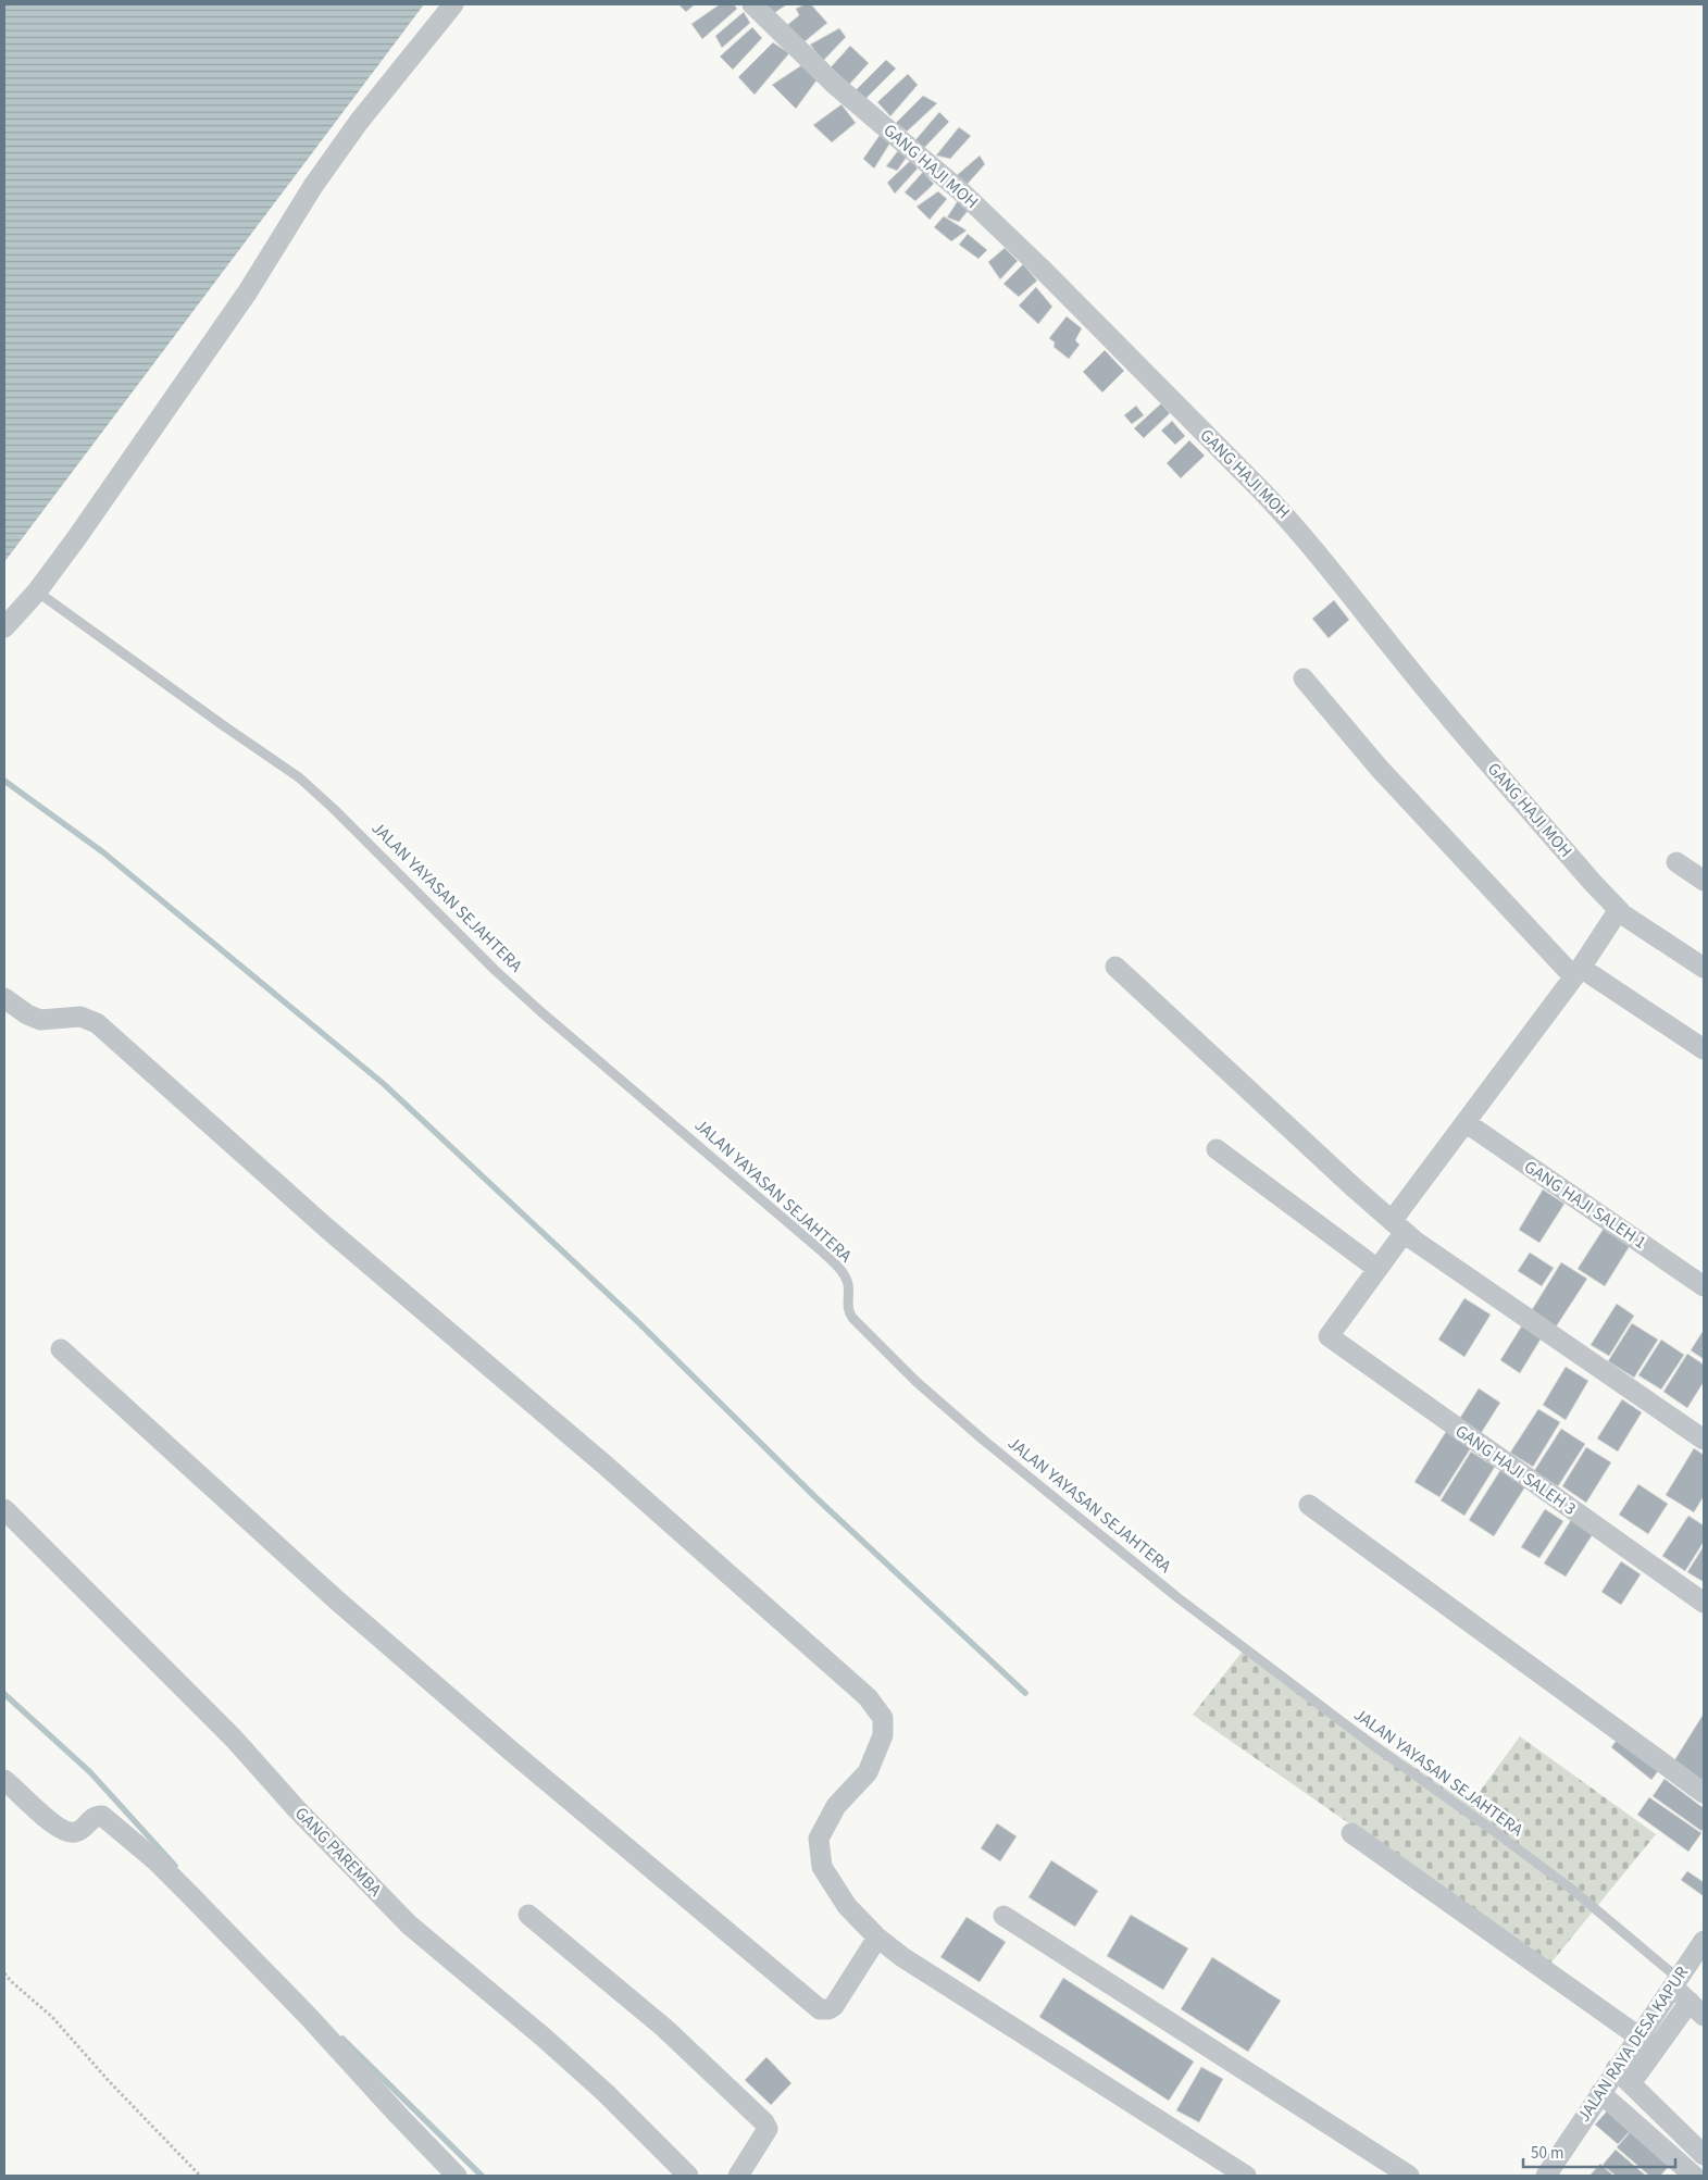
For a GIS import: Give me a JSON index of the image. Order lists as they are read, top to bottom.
{
  "streets": {
    "street": [
      "GANG HAJI MOH",
      "GANG HAJI SALEH 1",
      "GANG HAJI SALEH 3",
      "GANG PAREMBA",
      "JALAN RAYA DESA KAPUR"
    ],
    "lane": ["JALAN YAYASAN SEJAHTERA"]
  },
  "crossings": [
    ["JALAN YAYASAN SEJAHTERA", "JALAN RAYA DESA KAPUR"]
  ],
  "scale_bar": "50 m"
}
